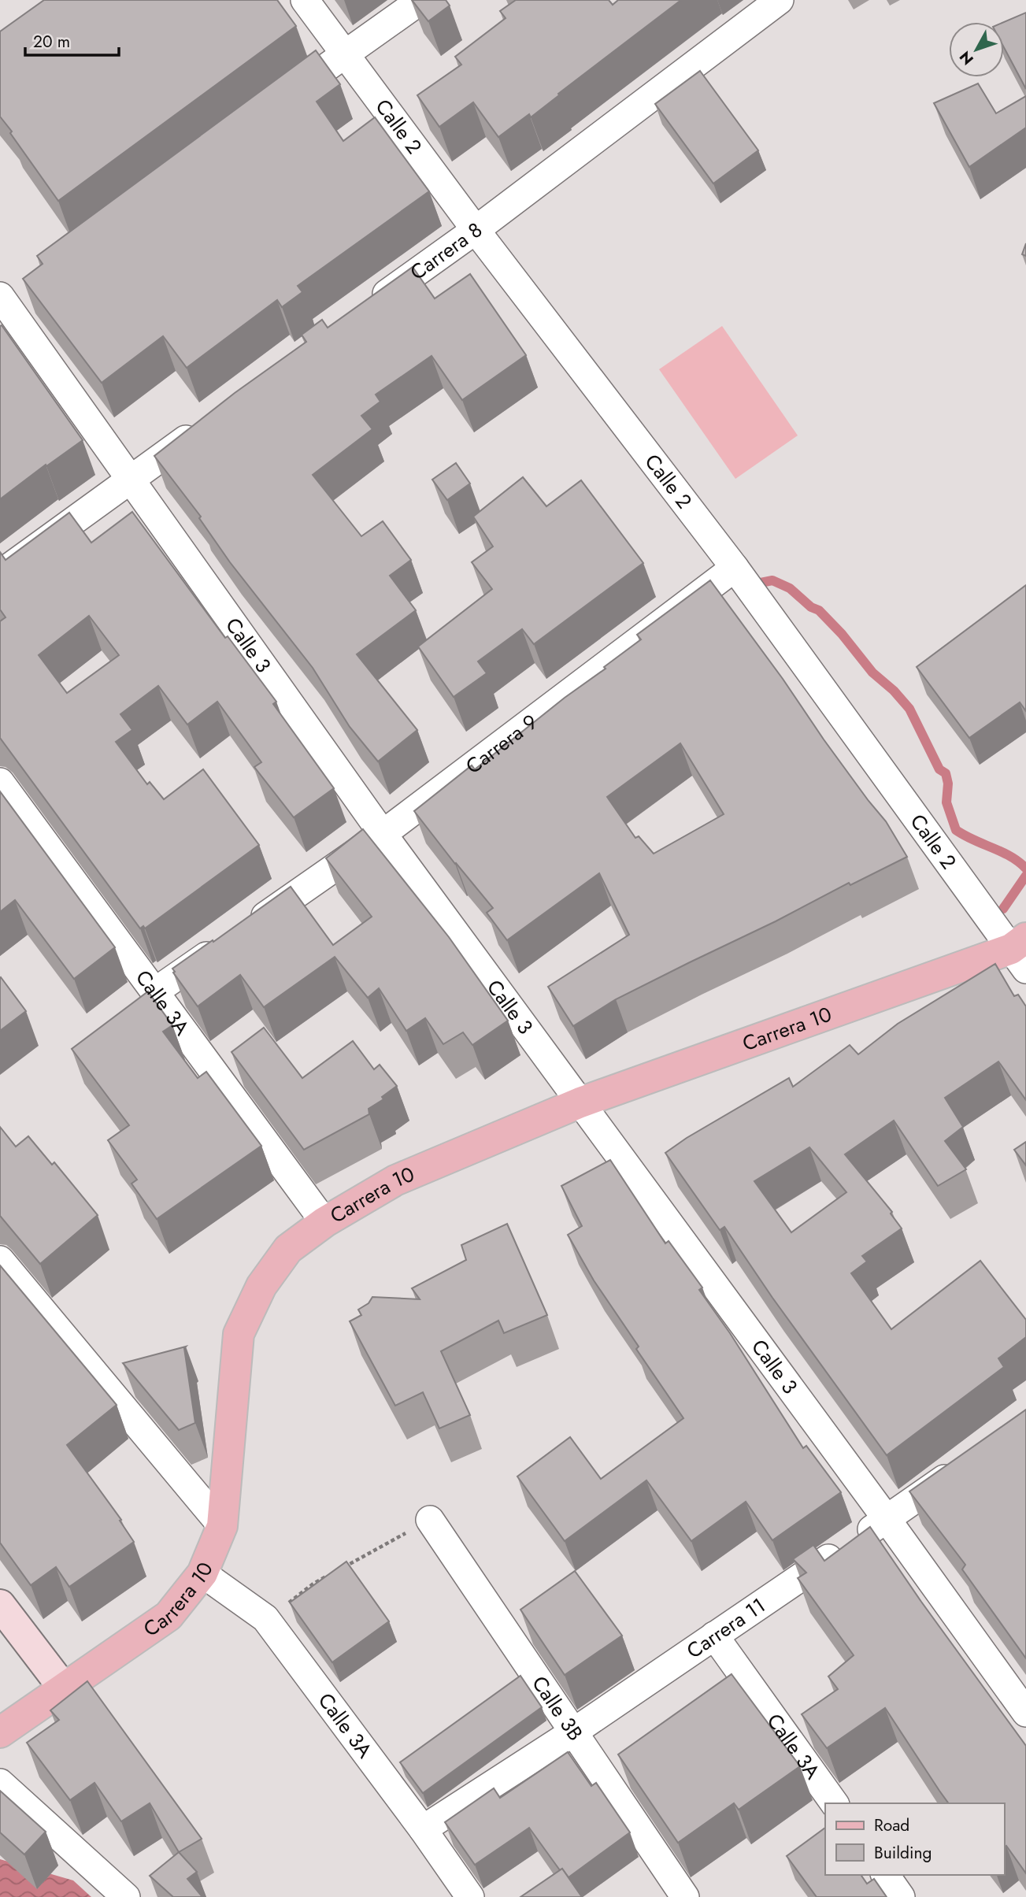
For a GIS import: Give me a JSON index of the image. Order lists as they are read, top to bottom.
{
  "streets": {
    "main road": ["Carrera 10"],
    "street": [
      "Calle 2",
      "Carrera 8",
      "Calle 3",
      "Carrera 9",
      "Calle 3A",
      "Carrera 11",
      "Calle 3B"
    ]
  },
  "crossings": [
    ["Calle 2", "Carrera 8"],
    ["Calle 2", "Carrera 9"],
    ["Calle 2", "Carrera 10"],
    ["Calle 3", "Carrera 9"],
    ["Calle 3", "Carrera 10"],
    ["Calle 3", "Carrera 11"],
    ["Carrera 9", "Calle 3A"],
    ["Calle 3A", "Carrera 10"],
    ["Calle 3A", "Carrera 11"],
    ["Carrera 11", "Calle 3B"]
  ],
  "legend": ["Road", "Building"],
  "scale_bar": "20 m",
  "north": "bottom left"
}
